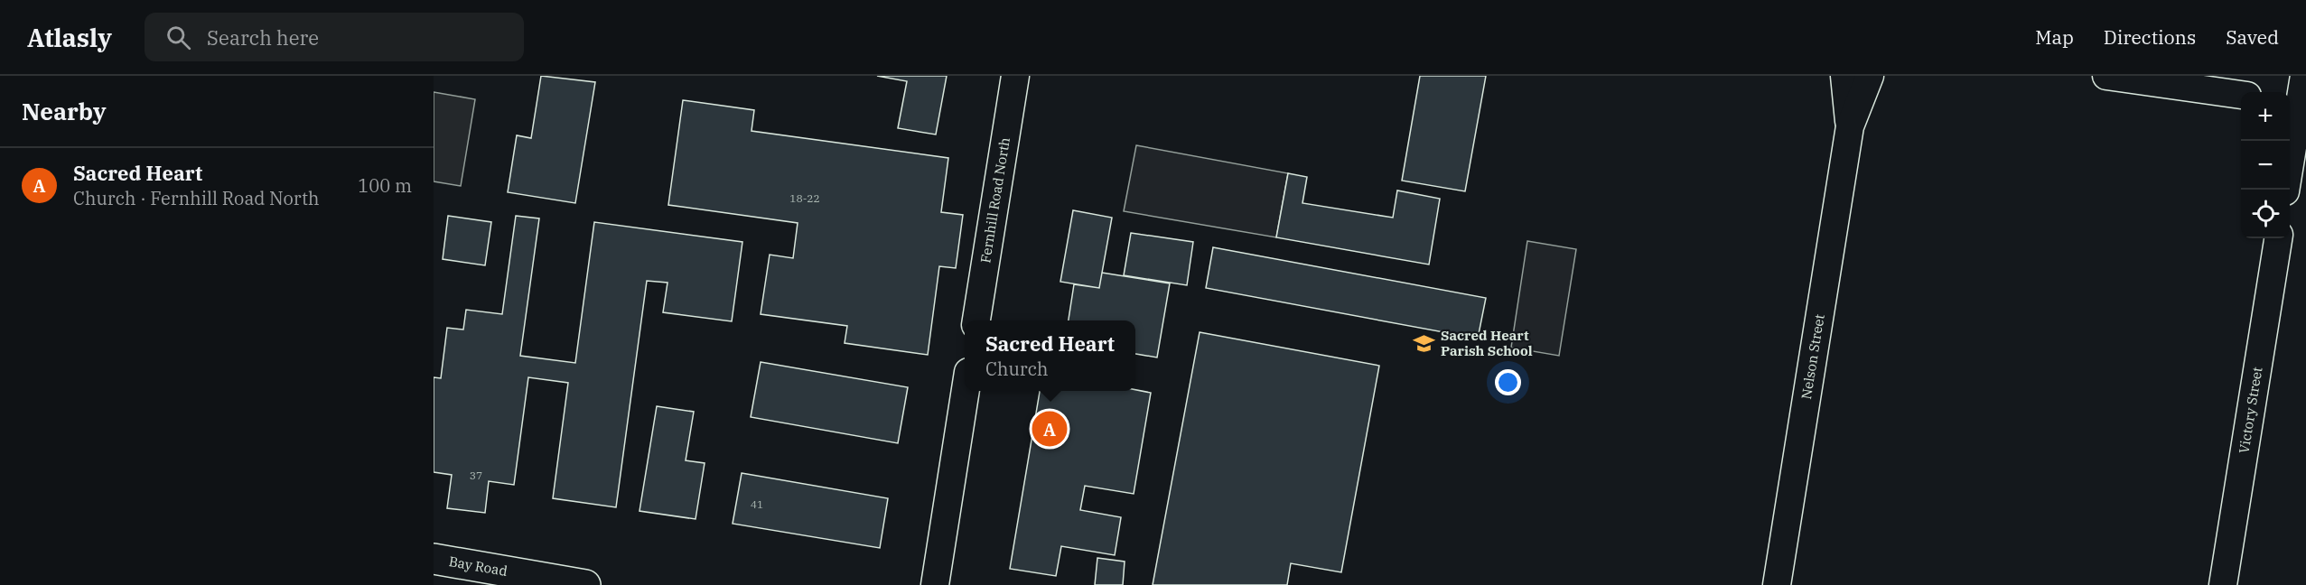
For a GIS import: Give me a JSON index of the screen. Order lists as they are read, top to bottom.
{
  "streets": {
    "main road": ["Bay Road"],
    "street": ["Fernhill Road North", "Nelson Street", "Victory Street"]
  },
  "places": {
    "school or university": ["Sacred Heart Parish School"]
  },
  "house_numbers": ["18-22", "37", "41"],
  "page": {
    "header": "Atlasly",
    "search": "Search here",
    "nav": ["Map", "Directions", "Saved"],
    "heading": "Nearby",
    "map_buttons": ["+", "−"],
    "list": [
      {
        "mark": "A",
        "name": "Sacred Heart",
        "note": "Church · Fernhill Road North",
        "value": "100 m"
      }
    ],
    "popup": ["Sacred Heart", "Church"],
    "pins": "A"
  }
}
